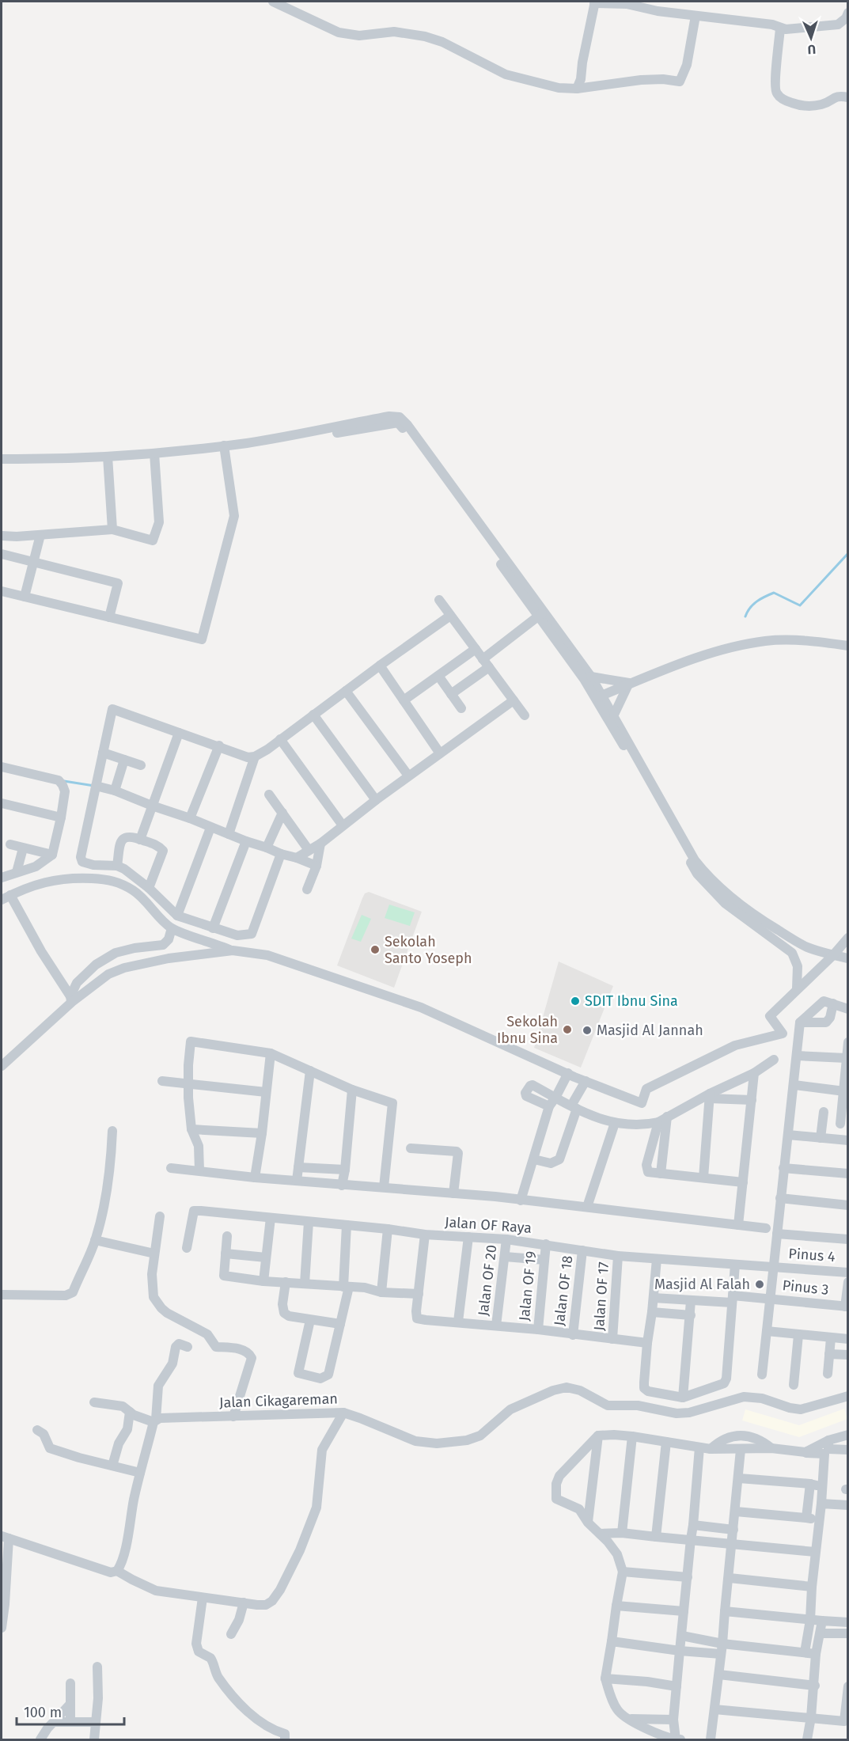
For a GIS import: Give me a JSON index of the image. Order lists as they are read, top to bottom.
{
  "streets": {
    "street": [
      "Jalan OF Raya",
      "Pinus 4",
      "Jalan OF 20",
      "Jalan OF 19",
      "Pinus 3",
      "Jalan OF 18",
      "Jalan OF 17",
      "Jalan Cikagareman"
    ]
  },
  "crossings": [
    ["Jalan OF Raya", "Pinus 4"],
    ["Jalan OF Raya", "Jalan OF 20"],
    ["Jalan OF Raya", "Jalan OF 19"],
    ["Jalan OF Raya", "Jalan OF 18"],
    ["Jalan OF Raya", "Jalan OF 17"]
  ],
  "places": [
    "Sekolah Santo Yoseph",
    "SDIT Ibnu Sina",
    "Sekolah Ibnu Sina",
    "Masjid Al Jannah",
    "Masjid Al Falah"
  ],
  "scale_bar": "100 m",
  "north": "bottom"
}
